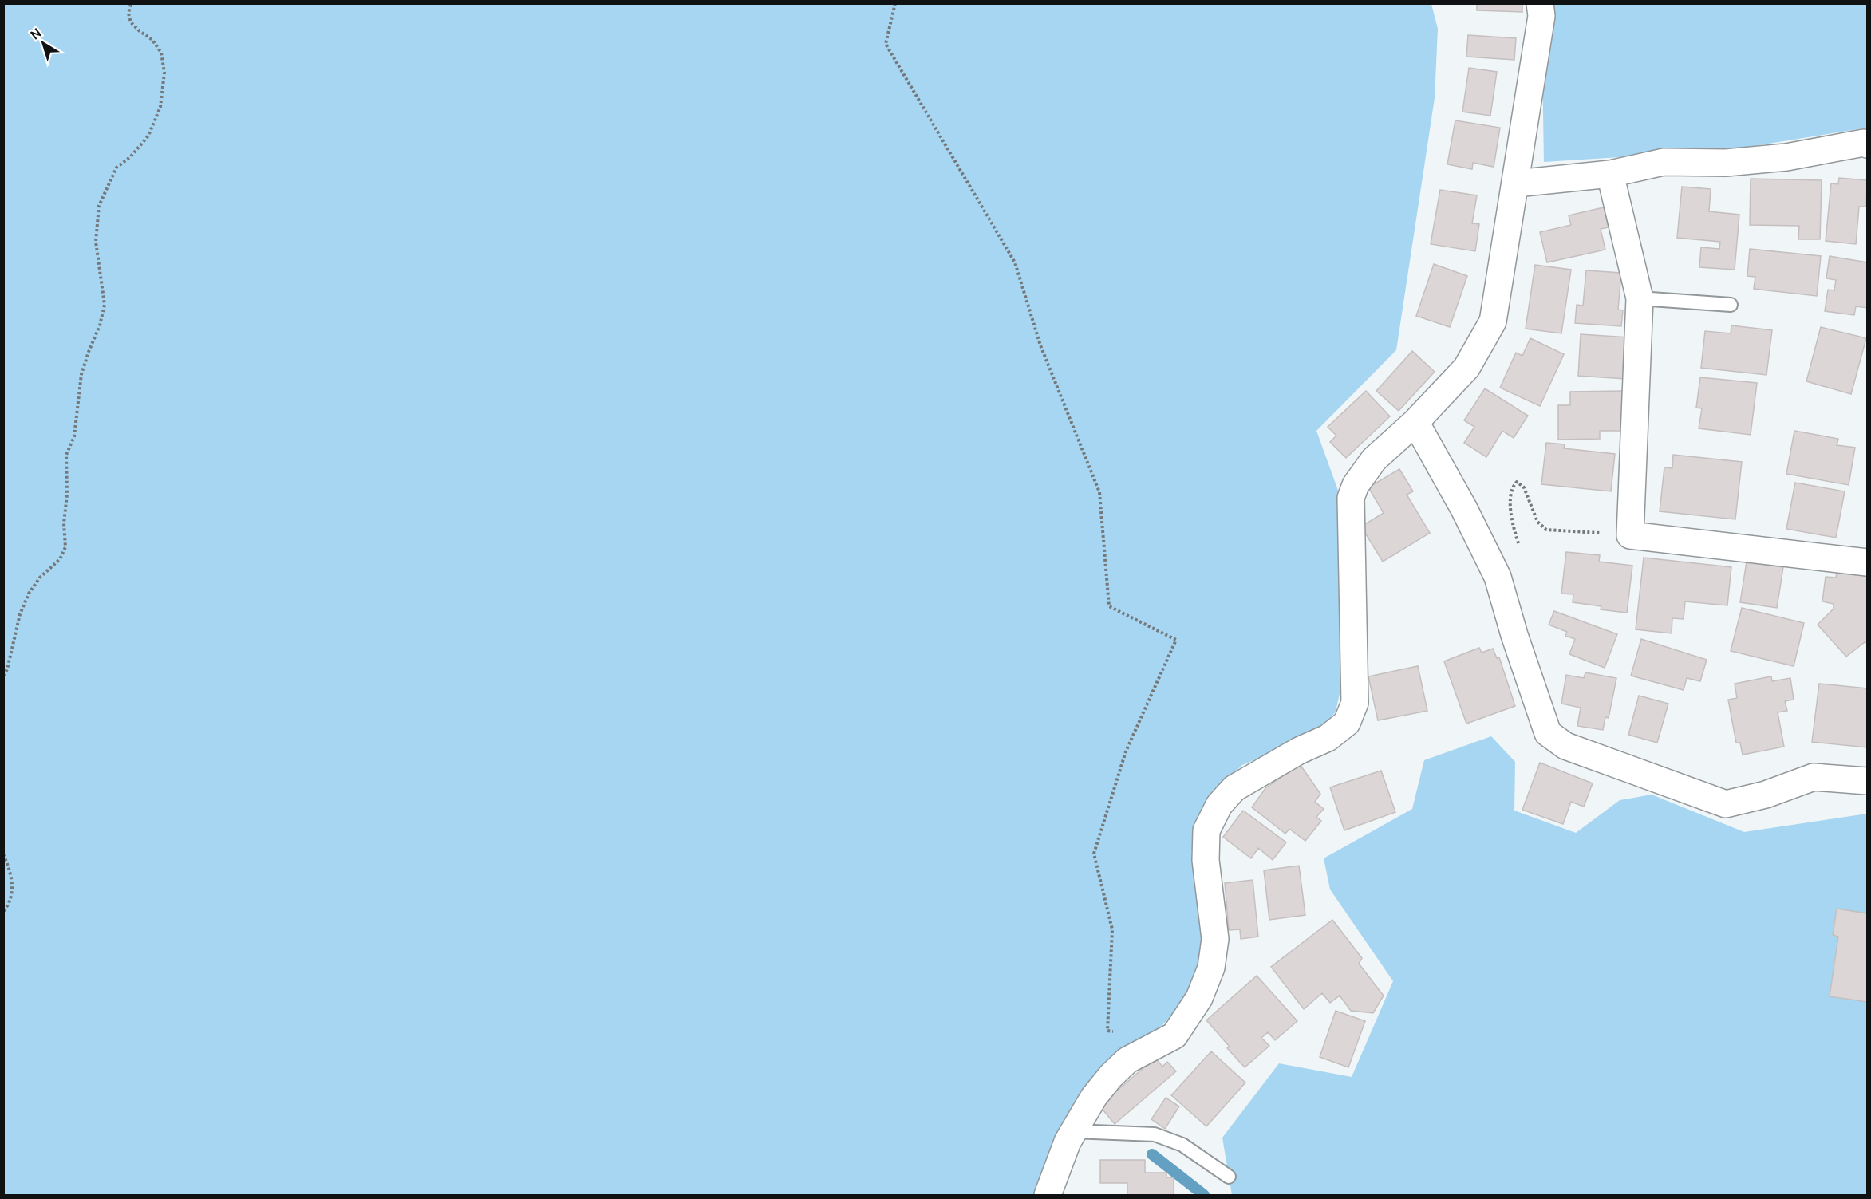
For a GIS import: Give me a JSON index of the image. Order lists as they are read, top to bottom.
{
  "north": "top left"
}
